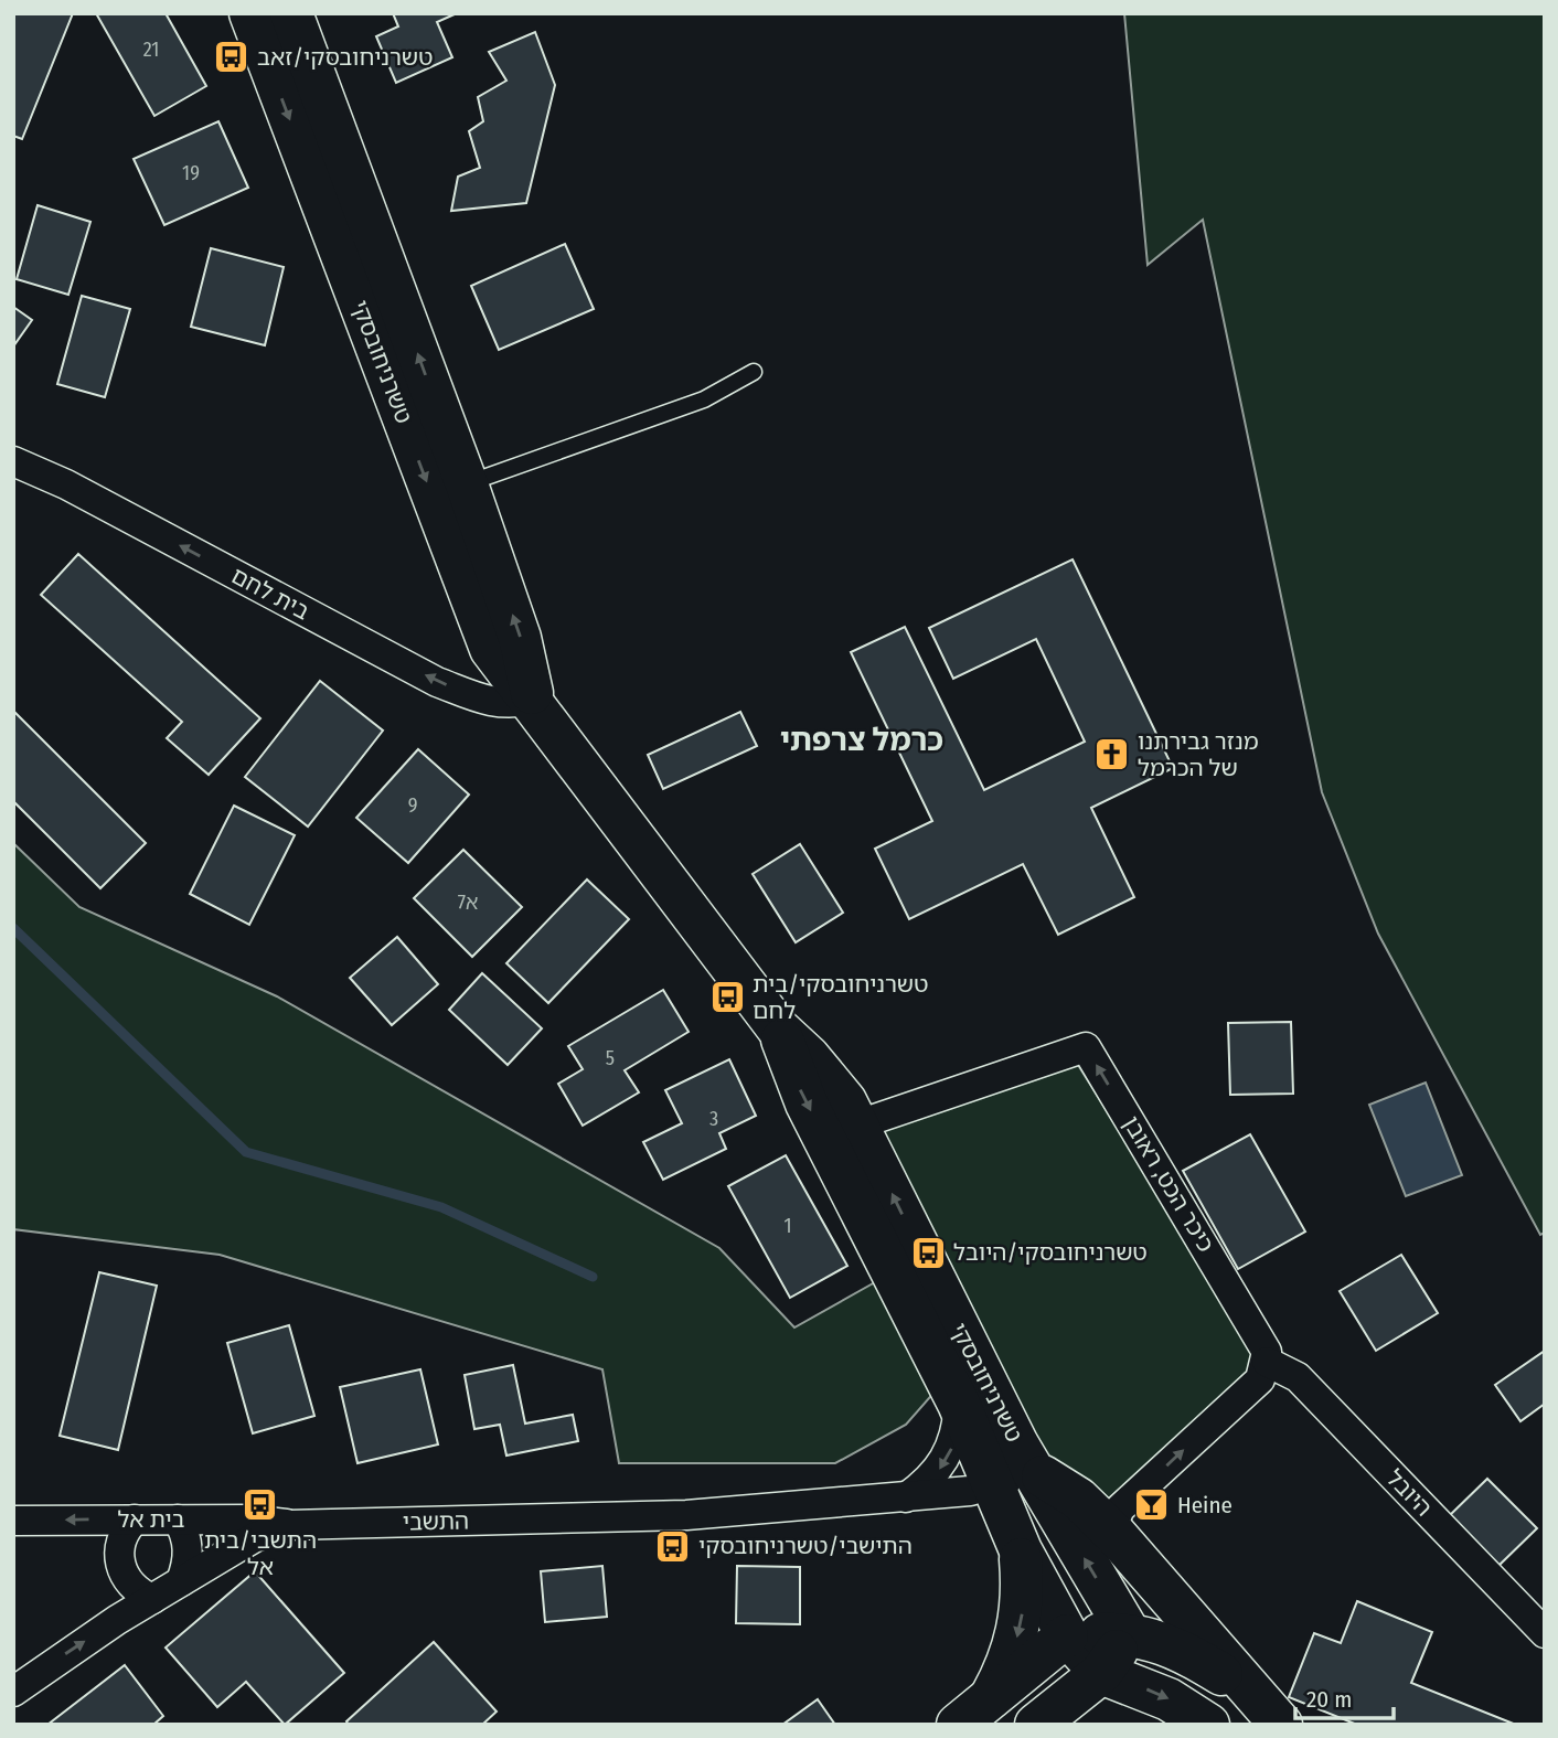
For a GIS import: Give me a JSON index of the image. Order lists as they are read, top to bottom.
{
  "streets": {
    "street": [
      "טשרניחובסקי",
      "בית לחם",
      "כיכר הכט, ראובן",
      "היובל",
      "בית אל",
      "התשבי"
    ]
  },
  "crossings": [
    ["טשרניחובסקי", "בית לחם"],
    ["טשרניחובסקי", "כיכר הכט, ראובן"],
    ["טשרניחובסקי", "התשבי"],
    ["כיכר הכט, ראובן", "היובל"],
    ["בית אל", "התשבי"]
  ],
  "one_way": ["בית לחם", "בית אל"],
  "districts": ["כרמל צרפתי"],
  "places": {
    "bus stop": [
      "טשרניחובסקי/זאב",
      "טשרניחובסקי/בית לחם",
      "טשרניחובסקי/היובל",
      "התשבי/בית אל",
      "התישבי/טשרניחובסקי"
    ],
    "church": ["מנזר גבירתנו של הכרמל"],
    "bar": ["Heine"]
  },
  "house_numbers": [
    "21",
    "19",
    "9",
    "7א",
    "5",
    "3",
    "1"
  ],
  "scale_bar": "20 m"
}
